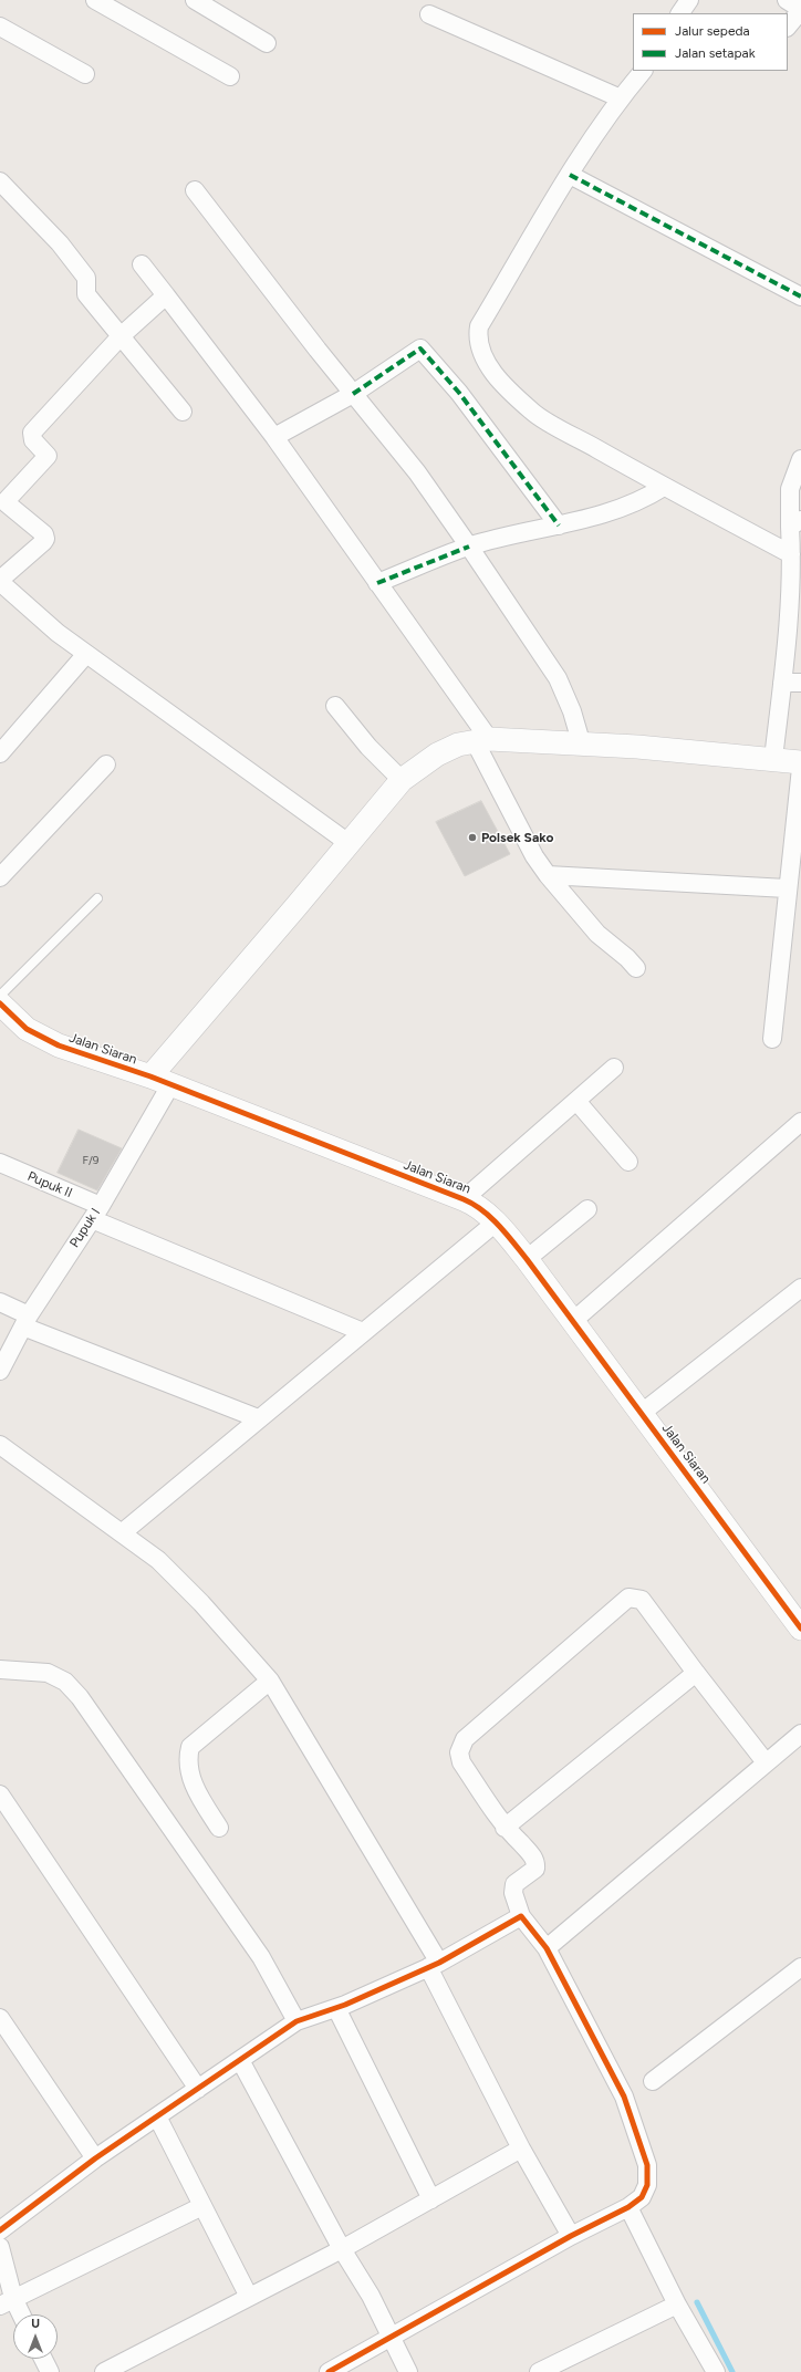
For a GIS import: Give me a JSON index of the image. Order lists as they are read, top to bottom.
{
  "streets": {
    "street": ["Jalan Siaran", "Pupuk II", "Pupuk I"]
  },
  "crossings": [
    ["Jalan Siaran", "Pupuk I"],
    ["Pupuk II", "Pupuk I"]
  ],
  "places": ["Polsek Sako"],
  "house_numbers": ["F/9"],
  "legend": ["Jalur sepeda", "Jalan setapak"],
  "north": "top"
}
